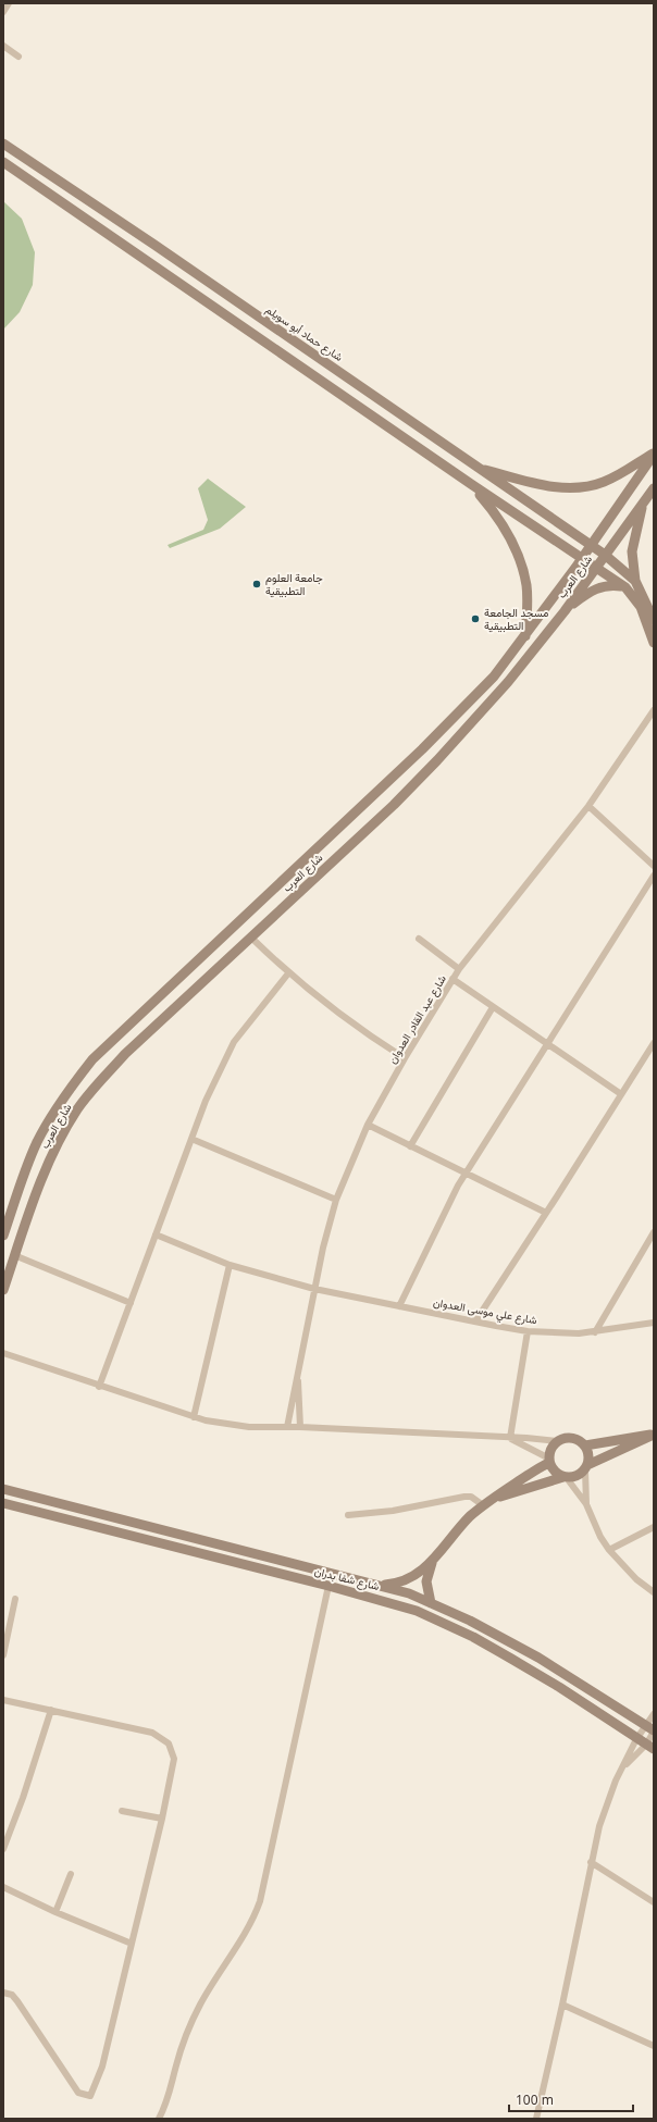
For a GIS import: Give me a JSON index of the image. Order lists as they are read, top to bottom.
{
  "streets": {
    "main road": ["شارع حماد أبو سويلم", "شارع العرب", "شارع شفا بدران"],
    "street": ["شارع عبد القادر العدوان", "شارع علي موسى العدوان"]
  },
  "crossings": [
    ["شارع حماد أبو سويلم", "شارع العرب"],
    ["شارع عبد القادر العدوان", "شارع علي موسى العدوان"]
  ],
  "places": ["جامعة العلوم التطبيقية", "مسجد الجامعة التطبيقية"],
  "scale_bar": "100 m"
}
